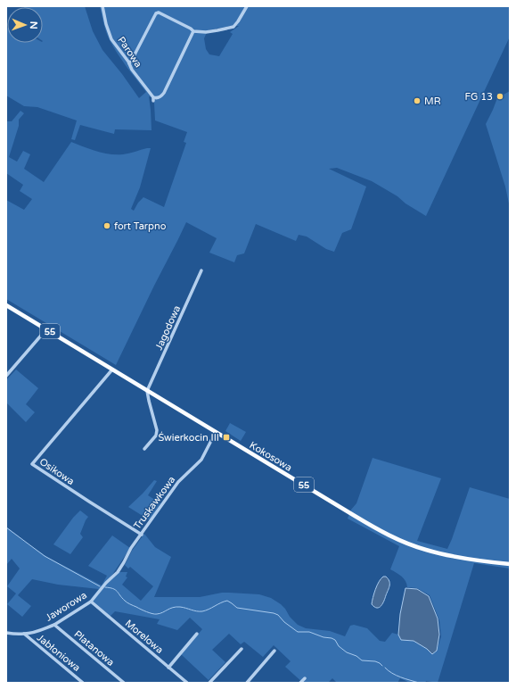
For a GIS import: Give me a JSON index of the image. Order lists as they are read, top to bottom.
{
  "streets": {
    "main road": ["55", "Kokosowa"],
    "street": [
      "Parowa",
      "Jagodowa",
      "Osikowa",
      "Truskawkowa",
      "Jaworowa",
      "Morelowa",
      "Platanowa",
      "Jabłoniowa"
    ]
  },
  "crossings": [
    ["Jagodowa", "Kokosowa"],
    ["55", "Kokosowa"],
    ["55", "Osikowa"],
    ["Kokosowa", "Osikowa"],
    ["Kokosowa", "Truskawkowa"],
    ["Osikowa", "Truskawkowa"],
    ["Truskawkowa", "Jaworowa"],
    ["Jaworowa", "Morelowa"],
    ["Jaworowa", "Platanowa"],
    ["Jaworowa", "Jabłoniowa"]
  ],
  "places": {
    "other": ["FG 13", "MR", "fort Tarpno"],
    "transit": ["Świerkocin III"]
  },
  "north": "right"
}
